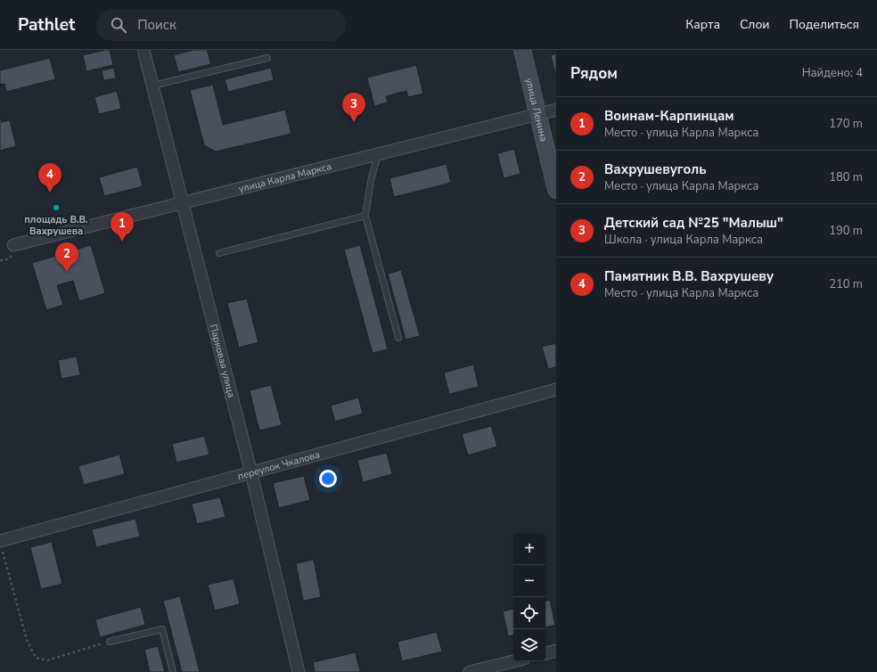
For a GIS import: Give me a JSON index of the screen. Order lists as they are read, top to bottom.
{
  "streets": {
    "street": [
      "улица Ленина",
      "улица Карла Маркса",
      "Парковая улица",
      "переулок Чкалова"
    ]
  },
  "crossings": [
    ["улица Ленина", "улица Карла Маркса"],
    ["улица Карла Маркса", "Парковая улица"],
    ["Парковая улица", "переулок Чкалова"]
  ],
  "places": ["площадь В.В. Вахрушева"],
  "page": {
    "header": "Pathlet",
    "search": "Поиск",
    "nav": ["Карта", "Слои", "Поделиться"],
    "heading": ["Рядом", "Найдено: 4"],
    "pins": [
      "3",
      "4",
      "1",
      "2"
    ],
    "list": [
      {
        "mark": "1",
        "name": "Воинам-Карпинцам",
        "note": "Место · улица Карла Маркса",
        "value": "170 m"
      },
      {
        "mark": "2",
        "name": "Вахрушевуголь",
        "note": "Место · улица Карла Маркса",
        "value": "180 m"
      },
      {
        "mark": "3",
        "name": "Детский сад №25 \"Малыш\"",
        "note": "Школа · улица Карла Маркса",
        "value": "190 m"
      },
      {
        "mark": "4",
        "name": "Памятник В.В. Вахрушеву",
        "note": "Место · улица Карла Маркса",
        "value": "210 m"
      }
    ],
    "map_buttons": ["+", "−"]
  }
}
